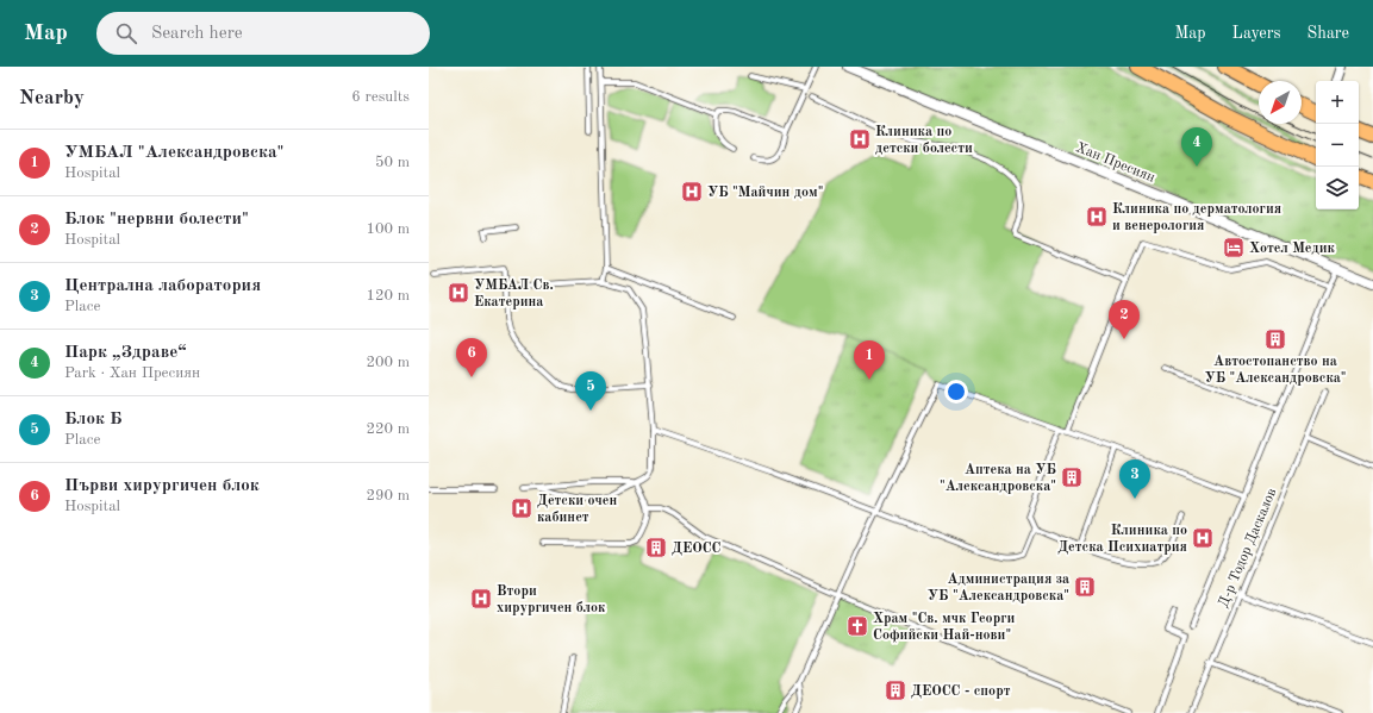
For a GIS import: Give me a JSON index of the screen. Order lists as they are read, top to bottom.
{
  "streets": {
    "street": ["Хан Пресиян"],
    "lane": ["Д-р Тодор Даскалов"]
  },
  "places": {
    "hospital": [
      "Клиника по детски болести",
      "УБ \"Майчин дом\"",
      "Клиника по дерматология и венерология",
      "УМБАЛ Св. Екатерина",
      "Детски очен кабинет",
      "Клиника по Детска Психиатрия",
      "Втори хирургичен блок"
    ],
    "hotel": ["Хотел Медик"],
    "building": [
      "Автостопанство на УБ \"Александровска\"",
      "Аптека на УБ \"Александровска\"",
      "ДЕОСС",
      "Администрация за УБ \"Александровска\"",
      "ДЕОСС - спорт"
    ],
    "church": ["Храм \"Св. мчк Георги Софийски Най-нови\""]
  },
  "north": "bottom left",
  "page": {
    "header": "Map",
    "search": "Search here",
    "nav": ["Map", "Layers", "Share"],
    "heading": ["Nearby", "6 results"],
    "map_buttons": ["+", "−"],
    "pins": [
      "4",
      "2",
      "6",
      "1",
      "5",
      "3"
    ],
    "list": [
      {
        "mark": "1",
        "name": "УМБАЛ \"Александровска\"",
        "note": "Hospital",
        "value": "50 m"
      },
      {
        "mark": "2",
        "name": "Блок \"нервни болести\"",
        "note": "Hospital",
        "value": "100 m"
      },
      {
        "mark": "3",
        "name": "Централна лаборатория",
        "note": "Place",
        "value": "120 m"
      },
      {
        "mark": "4",
        "name": "Парк „Здраве“",
        "note": "Park · Хан Пресиян",
        "value": "200 m"
      },
      {
        "mark": "5",
        "name": "Блок Б",
        "note": "Place",
        "value": "220 m"
      },
      {
        "mark": "6",
        "name": "Първи хирургичен блок",
        "note": "Hospital",
        "value": "290 m"
      }
    ]
  }
}
